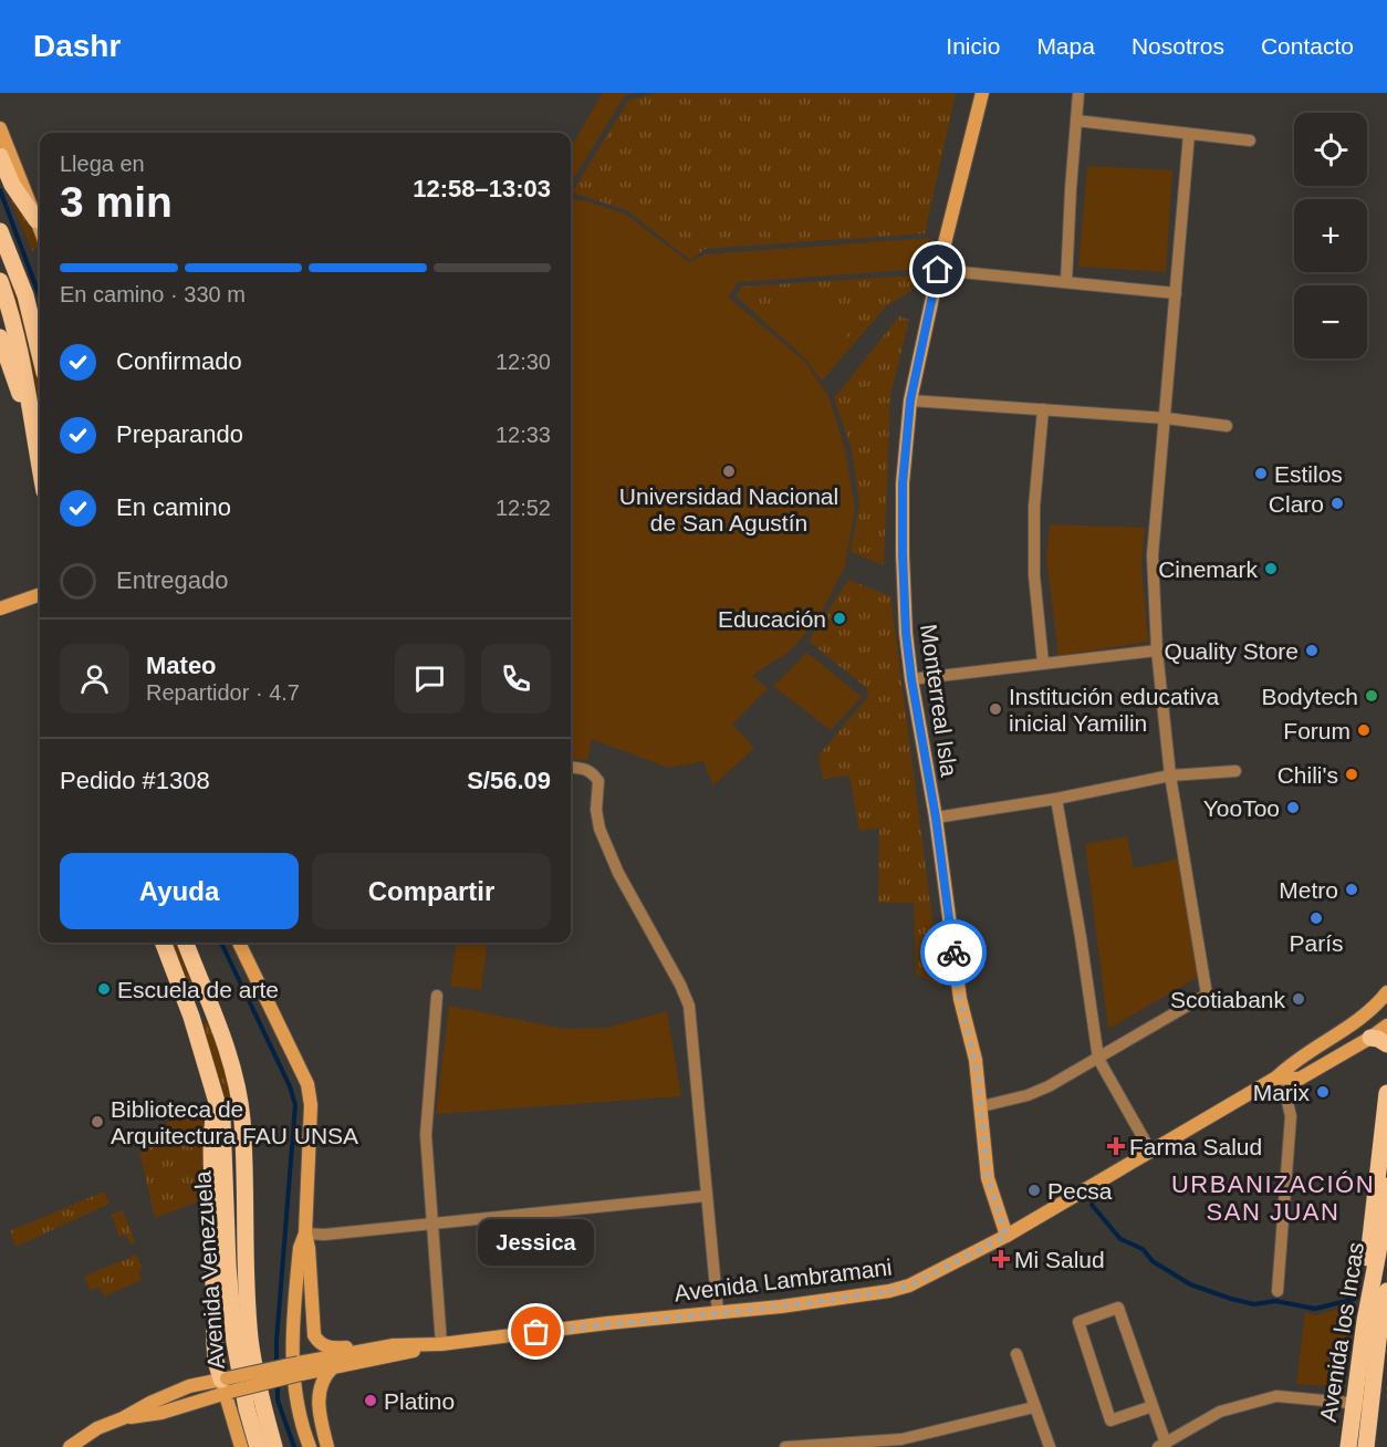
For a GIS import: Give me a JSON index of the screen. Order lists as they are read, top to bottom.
{
  "streets": {
    "main road": [
      "Monterreal Isla",
      "Avenida Venezuela",
      "Avenida Lambramani",
      "Avenida los Incas"
    ]
  },
  "crossings": [
    ["Monterreal Isla", "Avenida Lambramani"]
  ],
  "districts": ["URBANIZACIÓN SAN JUAN"],
  "places": {
    "other": [
      "Universidad Nacional de San Agustín",
      "Estilos",
      "Claro",
      "Cinemark",
      "Educación",
      "Quality Store",
      "Bodytech",
      "Institución educativa inicial Yamilin",
      "Forum",
      "Chili's",
      "YooToo",
      "Metro",
      "París",
      "Escuela de arte",
      "Scotiabank",
      "Marix",
      "Biblioteca de Arquitectura FAU UNSA",
      "Pecsa",
      "Jessica",
      "Platino"
    ],
    "health": ["Farma Salud", "Mi Salud"]
  },
  "page": {
    "header": "Dashr",
    "nav": [
      "Inicio",
      "Mapa",
      "Nosotros",
      "Contacto"
    ],
    "map_buttons": ["+", "−"],
    "heading": ["3 min", "Llega en", "12:58–13:03"],
    "panel": [
      "Mateo",
      "Repartidor · 4.7",
      "Pedido #1308",
      "S/56.09"
    ],
    "bar": "En camino · 330 m",
    "list": [
      ["Confirmado", "12:30"],
      ["Preparando", "12:33"],
      ["En camino", "12:52"],
      "Entregado"
    ],
    "buttons": ["Ayuda", "Compartir"],
    "bubble": "Jessica"
  }
}
